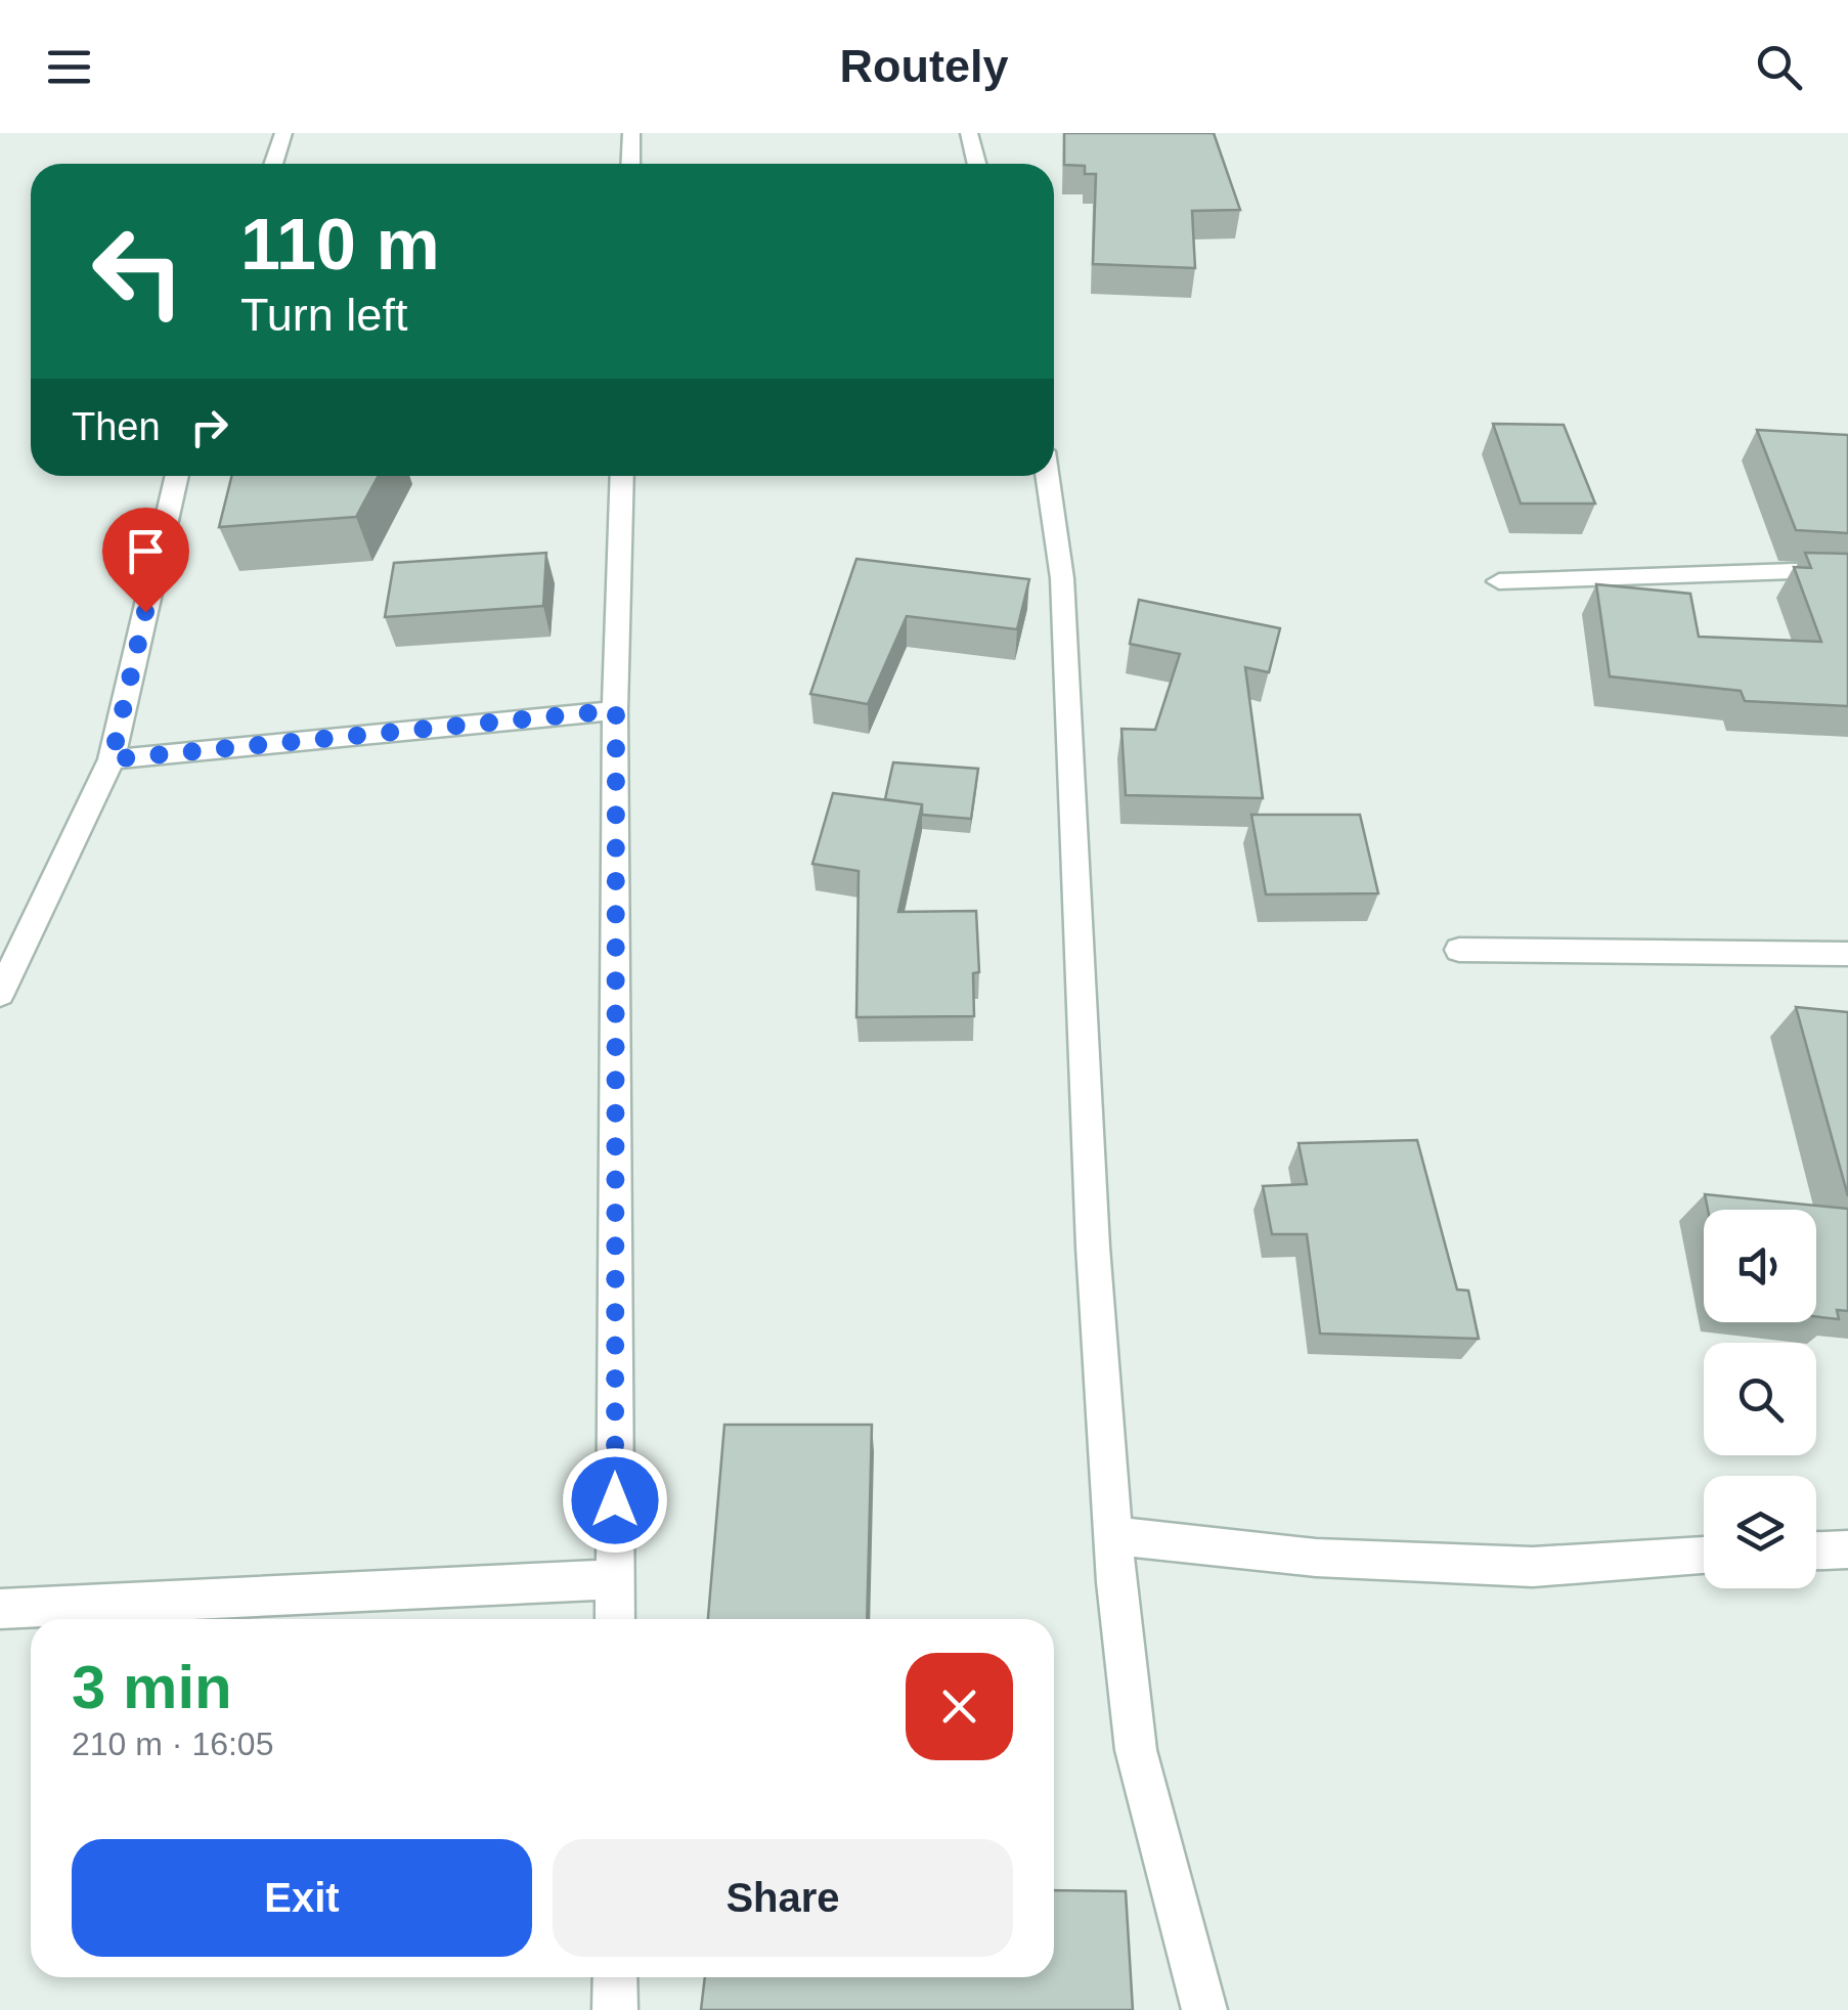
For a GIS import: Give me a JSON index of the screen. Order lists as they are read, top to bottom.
{
  "page": {
    "header": "Routely",
    "turn": ["110 m", "Turn left"],
    "then": "Then",
    "heading": ["3 min", "210 m · 16:05"],
    "buttons": ["Exit", "Share"]
  }
}
